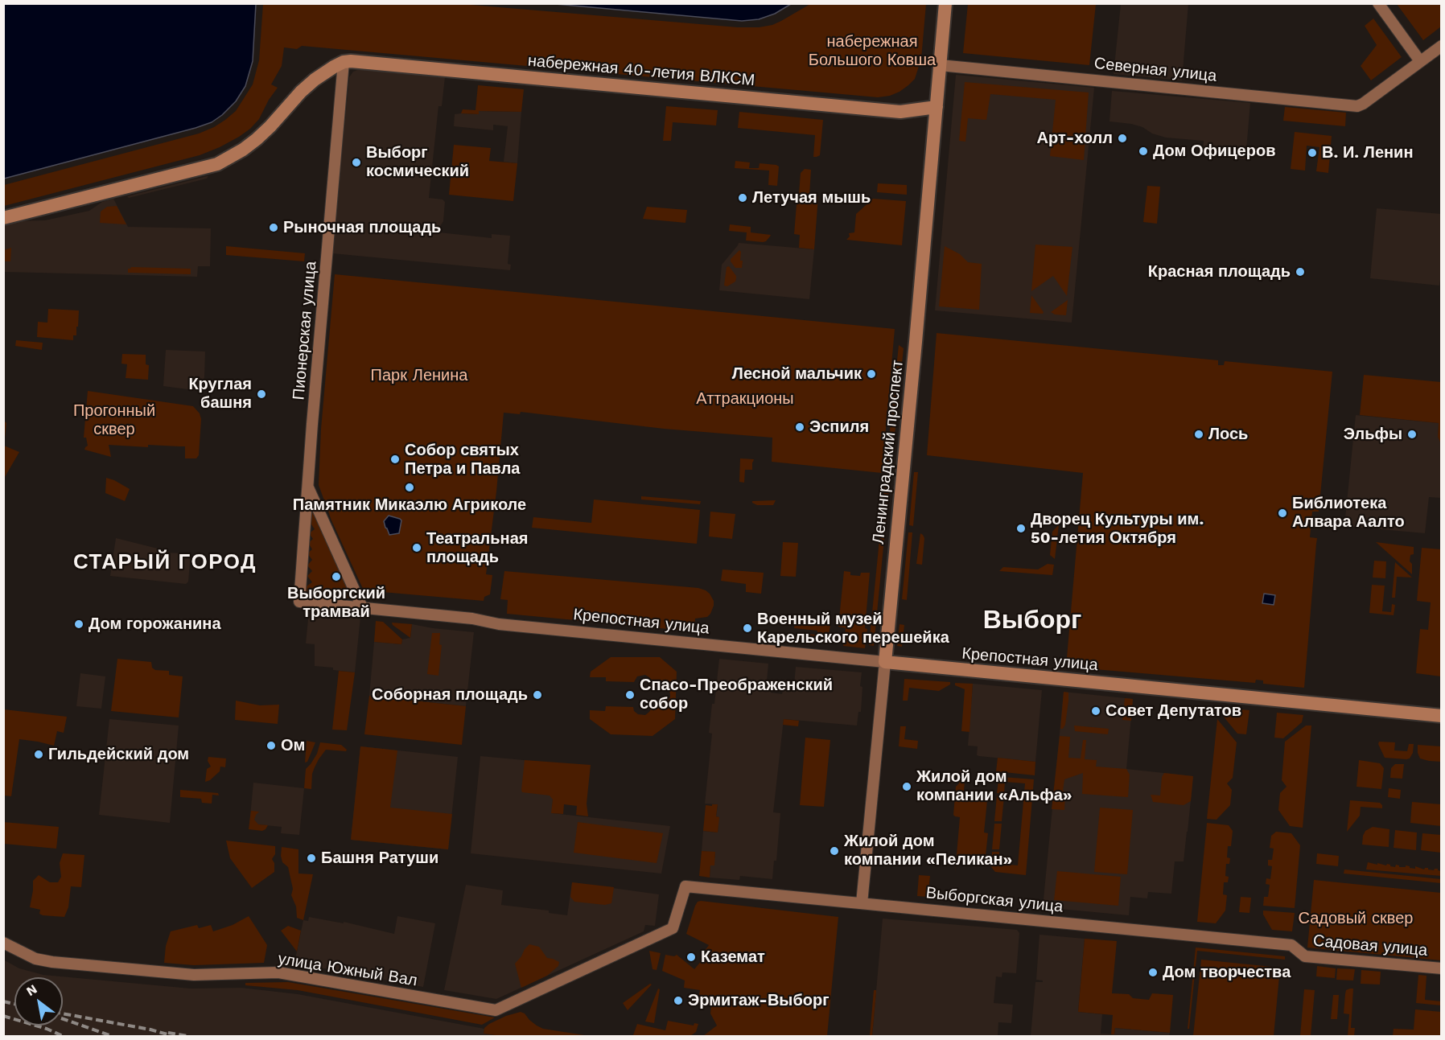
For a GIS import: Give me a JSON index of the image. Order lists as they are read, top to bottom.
{
  "streets": {
    "main road": ["набережная 40-летия ВЛКСМ", "Ленинградский проспект", "Крепостная улица"],
    "street": [
      "Северная улица",
      "Пионерская улица",
      "Выборгская улица",
      "Садовая улица",
      "улица Южный Вал"
    ]
  },
  "crossings": [
    ["Северная улица", "Ленинградский проспект"],
    ["набережная 40-летия ВЛКСМ", "Пионерская улица"],
    ["набережная 40-летия ВЛКСМ", "Ленинградский проспект"],
    ["Пионерская улица", "Крепостная улица"],
    ["Ленинградский проспект", "Крепостная улица"],
    ["Ленинградский проспект", "Выборгская улица"],
    ["Выборгская улица", "Садовая улица"],
    ["Выборгская улица", "улица Южный Вал"]
  ],
  "districts": ["СТАРЫЙ ГОРОД", "Выборг"],
  "parks": [
    "набережная Большого Ковша",
    "Парк Ленина",
    "Аттракционы",
    "Прогонный сквер",
    "Садовый сквер"
  ],
  "places": [
    "Арт-холл",
    "Дом Офицеров",
    "В. И. Ленин",
    "Выборг космический",
    "Летучая мышь",
    "Рыночная площадь",
    "Красная площадь",
    "Лесной мальчик",
    "Круглая башня",
    "Эспиля",
    "Лось",
    "Эльфы",
    "Собор святых Петра и Павла",
    "Памятник Микаэлю Агриколе",
    "Библиотека Алвара Аалто",
    "Дворец Культуры им. 50-летия Октября",
    "Театральная площадь",
    "Выборгский трамвай",
    "Дом горожанина",
    "Военный музей Карельского перешейка",
    "Соборная площадь",
    "Спасо-Преображенский собор",
    "Совет Депутатов",
    "Ом",
    "Гильдейский дом",
    "Жилой дом компании «Альфа»",
    "Жилой дом компании «Пеликан»",
    "Башня Ратуши",
    "Каземат",
    "Дом творчества",
    "Эрмитаж-Выборг"
  ],
  "north": "top left"
}
